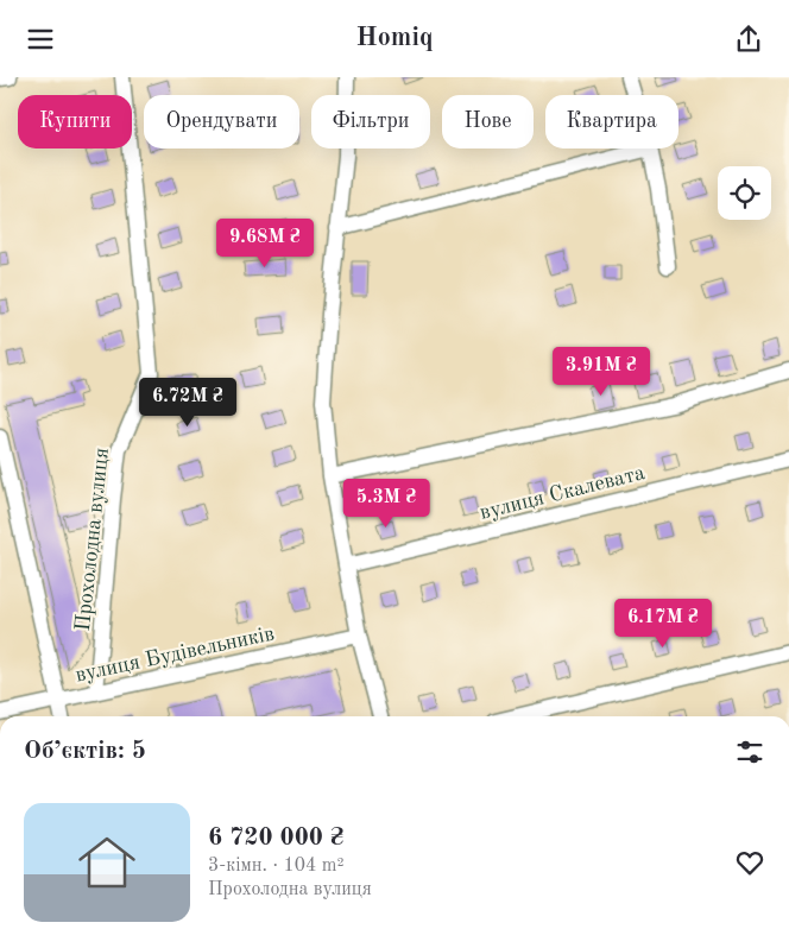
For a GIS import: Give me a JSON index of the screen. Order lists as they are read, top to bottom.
{
  "streets": {
    "street": ["вулиця Скалевата", "Прохолодна вулиця", "вулиця Будівельників"]
  },
  "crossings": [
    ["Прохолодна вулиця", "вулиця Будівельників"]
  ],
  "page": {
    "header": "Homiq",
    "chip": [
      "Купити",
      "Орендувати",
      "Фільтри",
      "Нове",
      "Квартира"
    ],
    "price": [
      "9.68M ₴",
      "3.91M ₴",
      "6.72M ₴",
      "5.3M ₴",
      "6.17M ₴"
    ],
    "heading": "Об’єктів: 5",
    "list": [
      {
        "name": "6 720 000 ₴",
        "note": "3-кімн. · 104 m² · Прохолодна вулиця"
      }
    ]
  }
}
